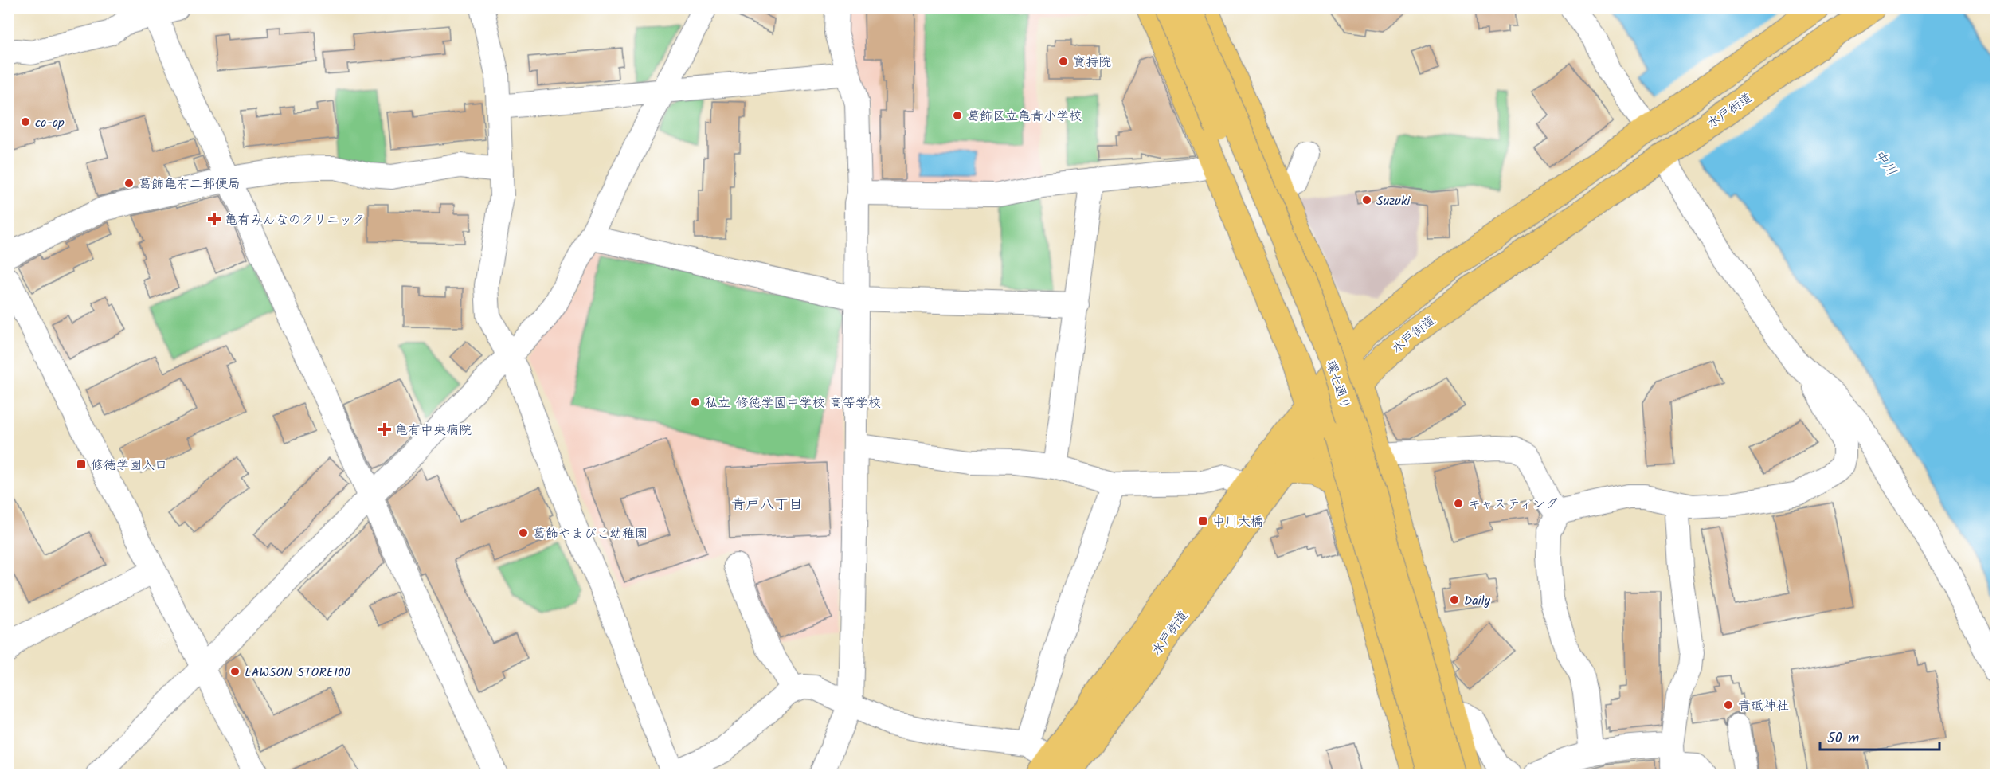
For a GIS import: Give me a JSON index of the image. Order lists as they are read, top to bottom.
{
  "streets": {
    "main road": ["水戸街道", "環七通り"]
  },
  "districts": ["青戸八丁目"],
  "water": ["中川"],
  "places": {
    "other": [
      "寶持院",
      "葛飾区立亀青小学校",
      "co-op",
      "葛飾亀有二郵便局",
      "Suzuki",
      "私立 修徳学園中学校 高等学校",
      "キャスティング",
      "葛飾やまびこ幼稚園",
      "Daily",
      "LAWSON STORE100",
      "青砥神社"
    ],
    "health": ["亀有みんなのクリニック", "亀有中央病院"],
    "transit": ["修徳学園入口", "中川大橋"]
  },
  "scale_bar": "50 m"
}
